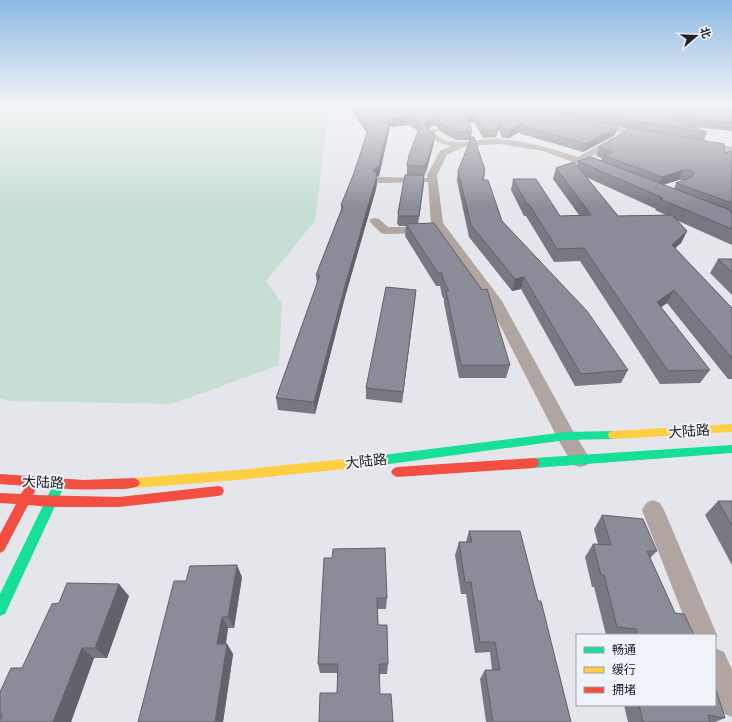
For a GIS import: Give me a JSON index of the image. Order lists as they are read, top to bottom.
{
  "streets": {
    "main road": ["大陆路"]
  },
  "legend": ["畅通", "缓行", "拥堵"],
  "north": "right"
}
